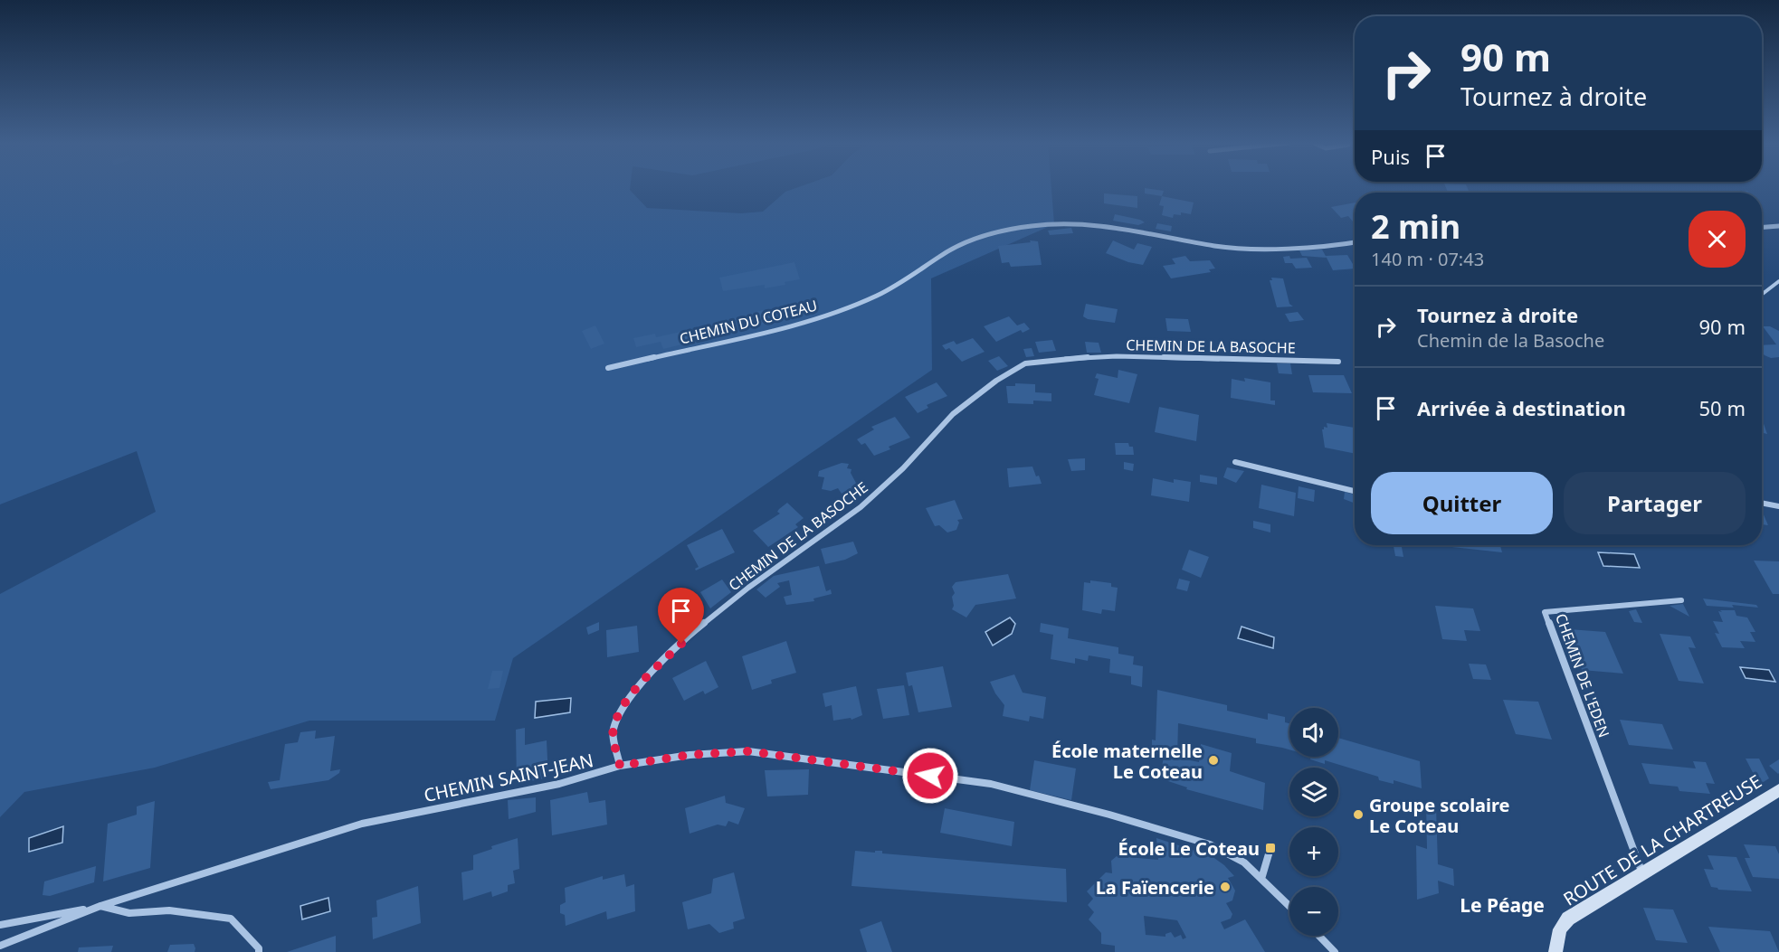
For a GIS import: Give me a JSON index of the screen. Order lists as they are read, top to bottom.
{
  "streets": {
    "main road": ["ROUTE DE LA CHARTREUSE"],
    "street": [
      "CHEMIN DU COTEAU",
      "CHEMIN DE LA BASOCHE",
      "CHEMIN DE L'EDEN",
      "CHEMIN SAINT-JEAN"
    ]
  },
  "crossings": [
    ["CHEMIN DE LA BASOCHE", "CHEMIN SAINT-JEAN"],
    ["CHEMIN DE L'EDEN", "ROUTE DE LA CHARTREUSE"]
  ],
  "districts": ["Le Péage"],
  "places": {
    "other": ["École maternelle Le Coteau", "Groupe scolaire Le Coteau", "La Faïencerie"],
    "transit": ["École Le Coteau"]
  },
  "page": {
    "turn": ["90 m", "Tournez à droite"],
    "then": "Puis",
    "heading": ["2 min", "140 m · 07:43"],
    "list": [
      {
        "name": "Tournez à droite",
        "note": "Chemin de la Basoche",
        "value": "90 m"
      },
      {
        "name": "Arrivée à destination",
        "value": "50 m"
      }
    ],
    "buttons": ["Quitter", "Partager"],
    "map_buttons": ["+", "−"]
  }
}
